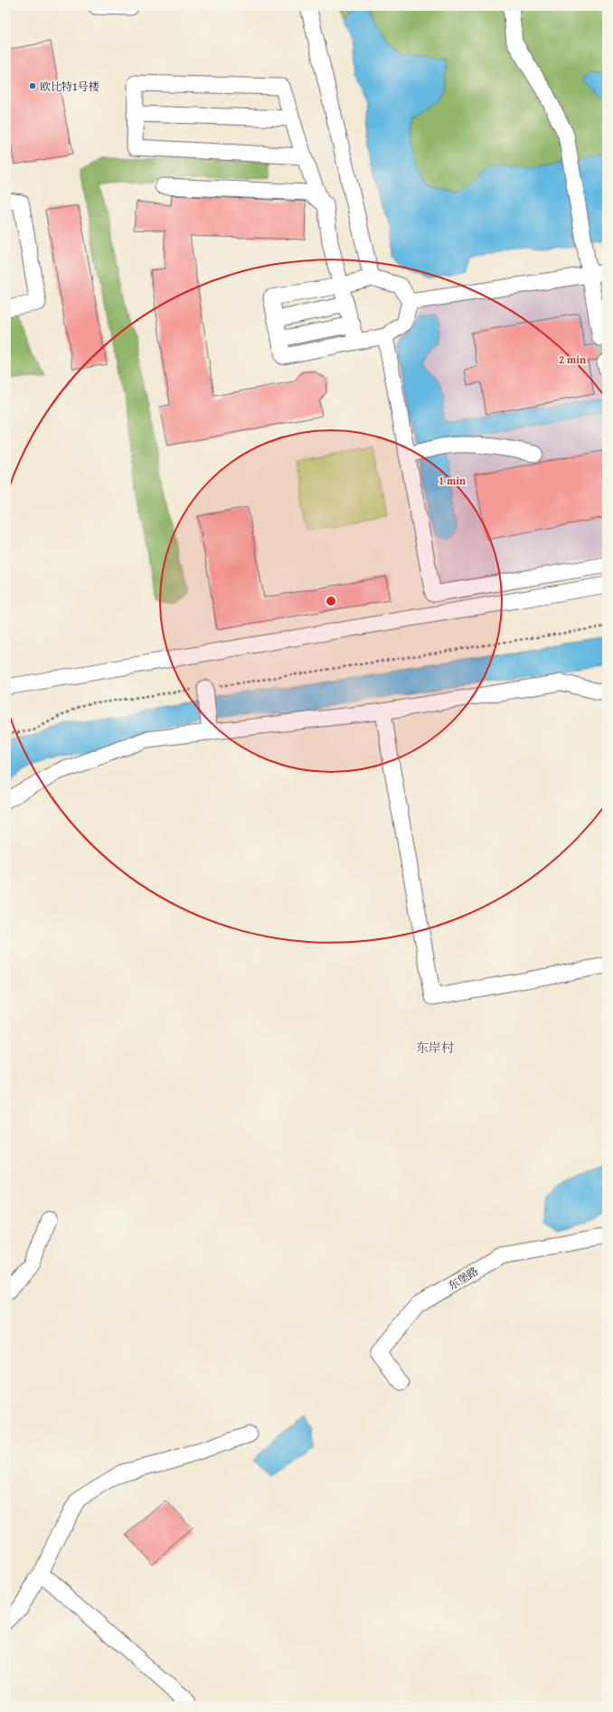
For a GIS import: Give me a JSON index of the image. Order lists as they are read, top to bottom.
{
  "streets": {
    "street": ["东堡路"]
  },
  "districts": ["东岸村"],
  "places": ["欧比特1号楼"],
  "rings": ["2 min", "1 min"]
}
